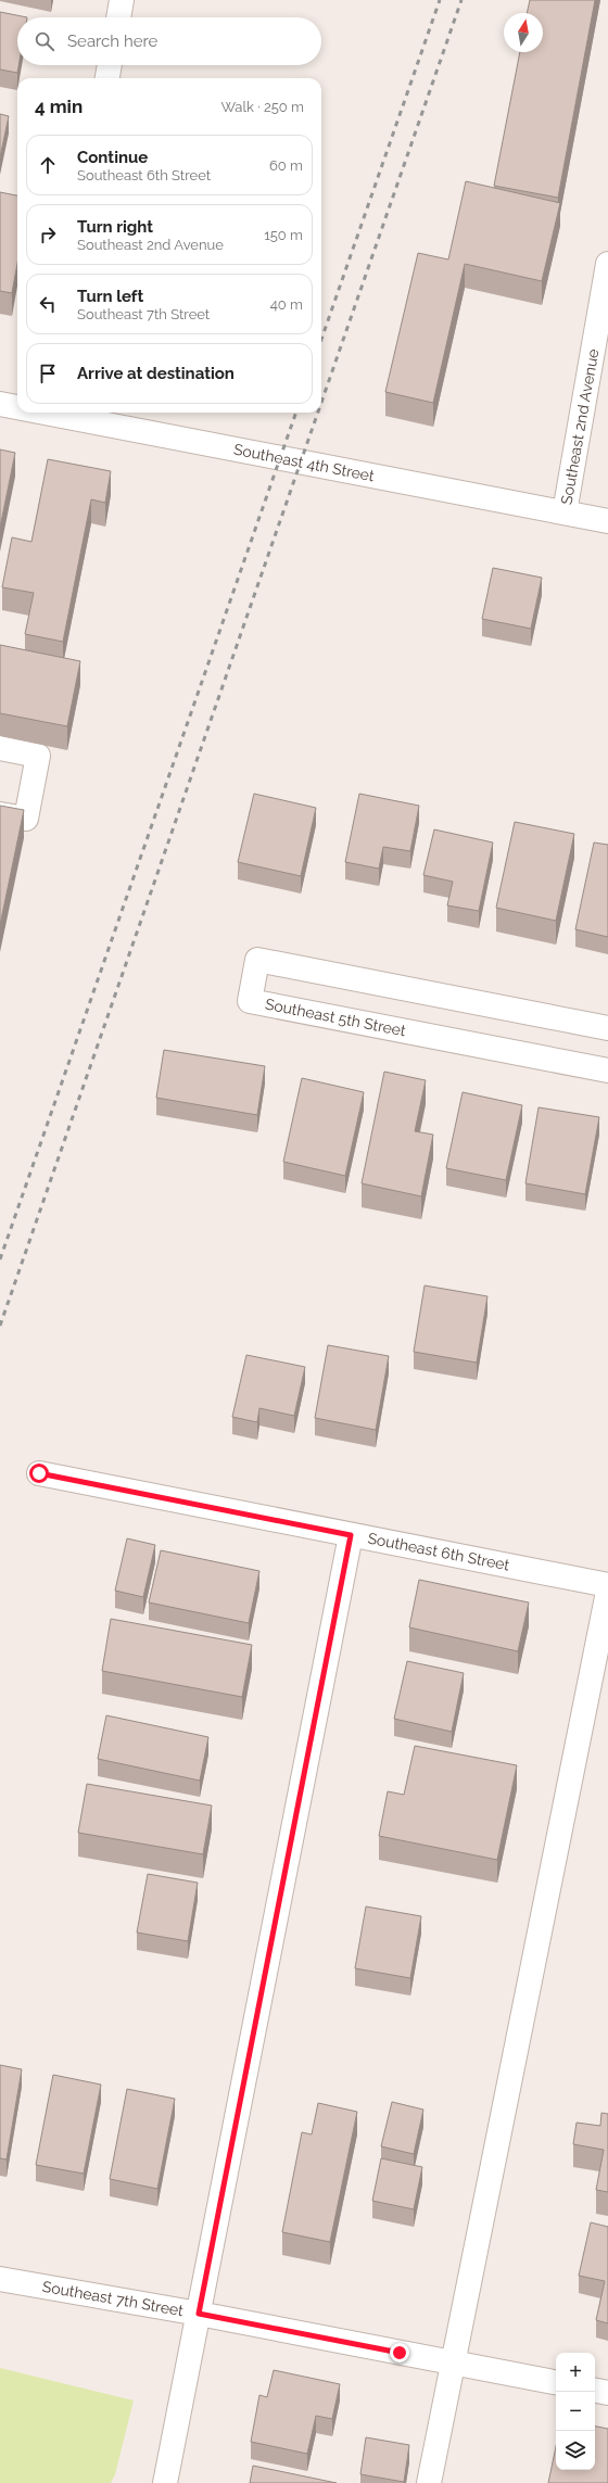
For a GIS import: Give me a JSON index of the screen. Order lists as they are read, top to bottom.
{
  "streets": {
    "street": [
      "Southeast 2nd Avenue",
      "Southeast 4th Street",
      "Southeast 5th Street",
      "Southeast 6th Street",
      "Southeast 7th Street"
    ]
  },
  "crossings": [
    ["Southeast 2nd Avenue", "Southeast 4th Street"]
  ],
  "north": "top",
  "page": {
    "search": "Search here",
    "heading": ["4 min", "Walk · 250 m"],
    "list": [
      ["Continue", "Southeast 6th Street", "60 m"],
      ["Turn right", "Southeast 2nd Avenue", "150 m"],
      ["Turn left", "Southeast 7th Street", "40 m"],
      "Arrive at destination"
    ],
    "map_buttons": ["+", "−"]
  }
}
